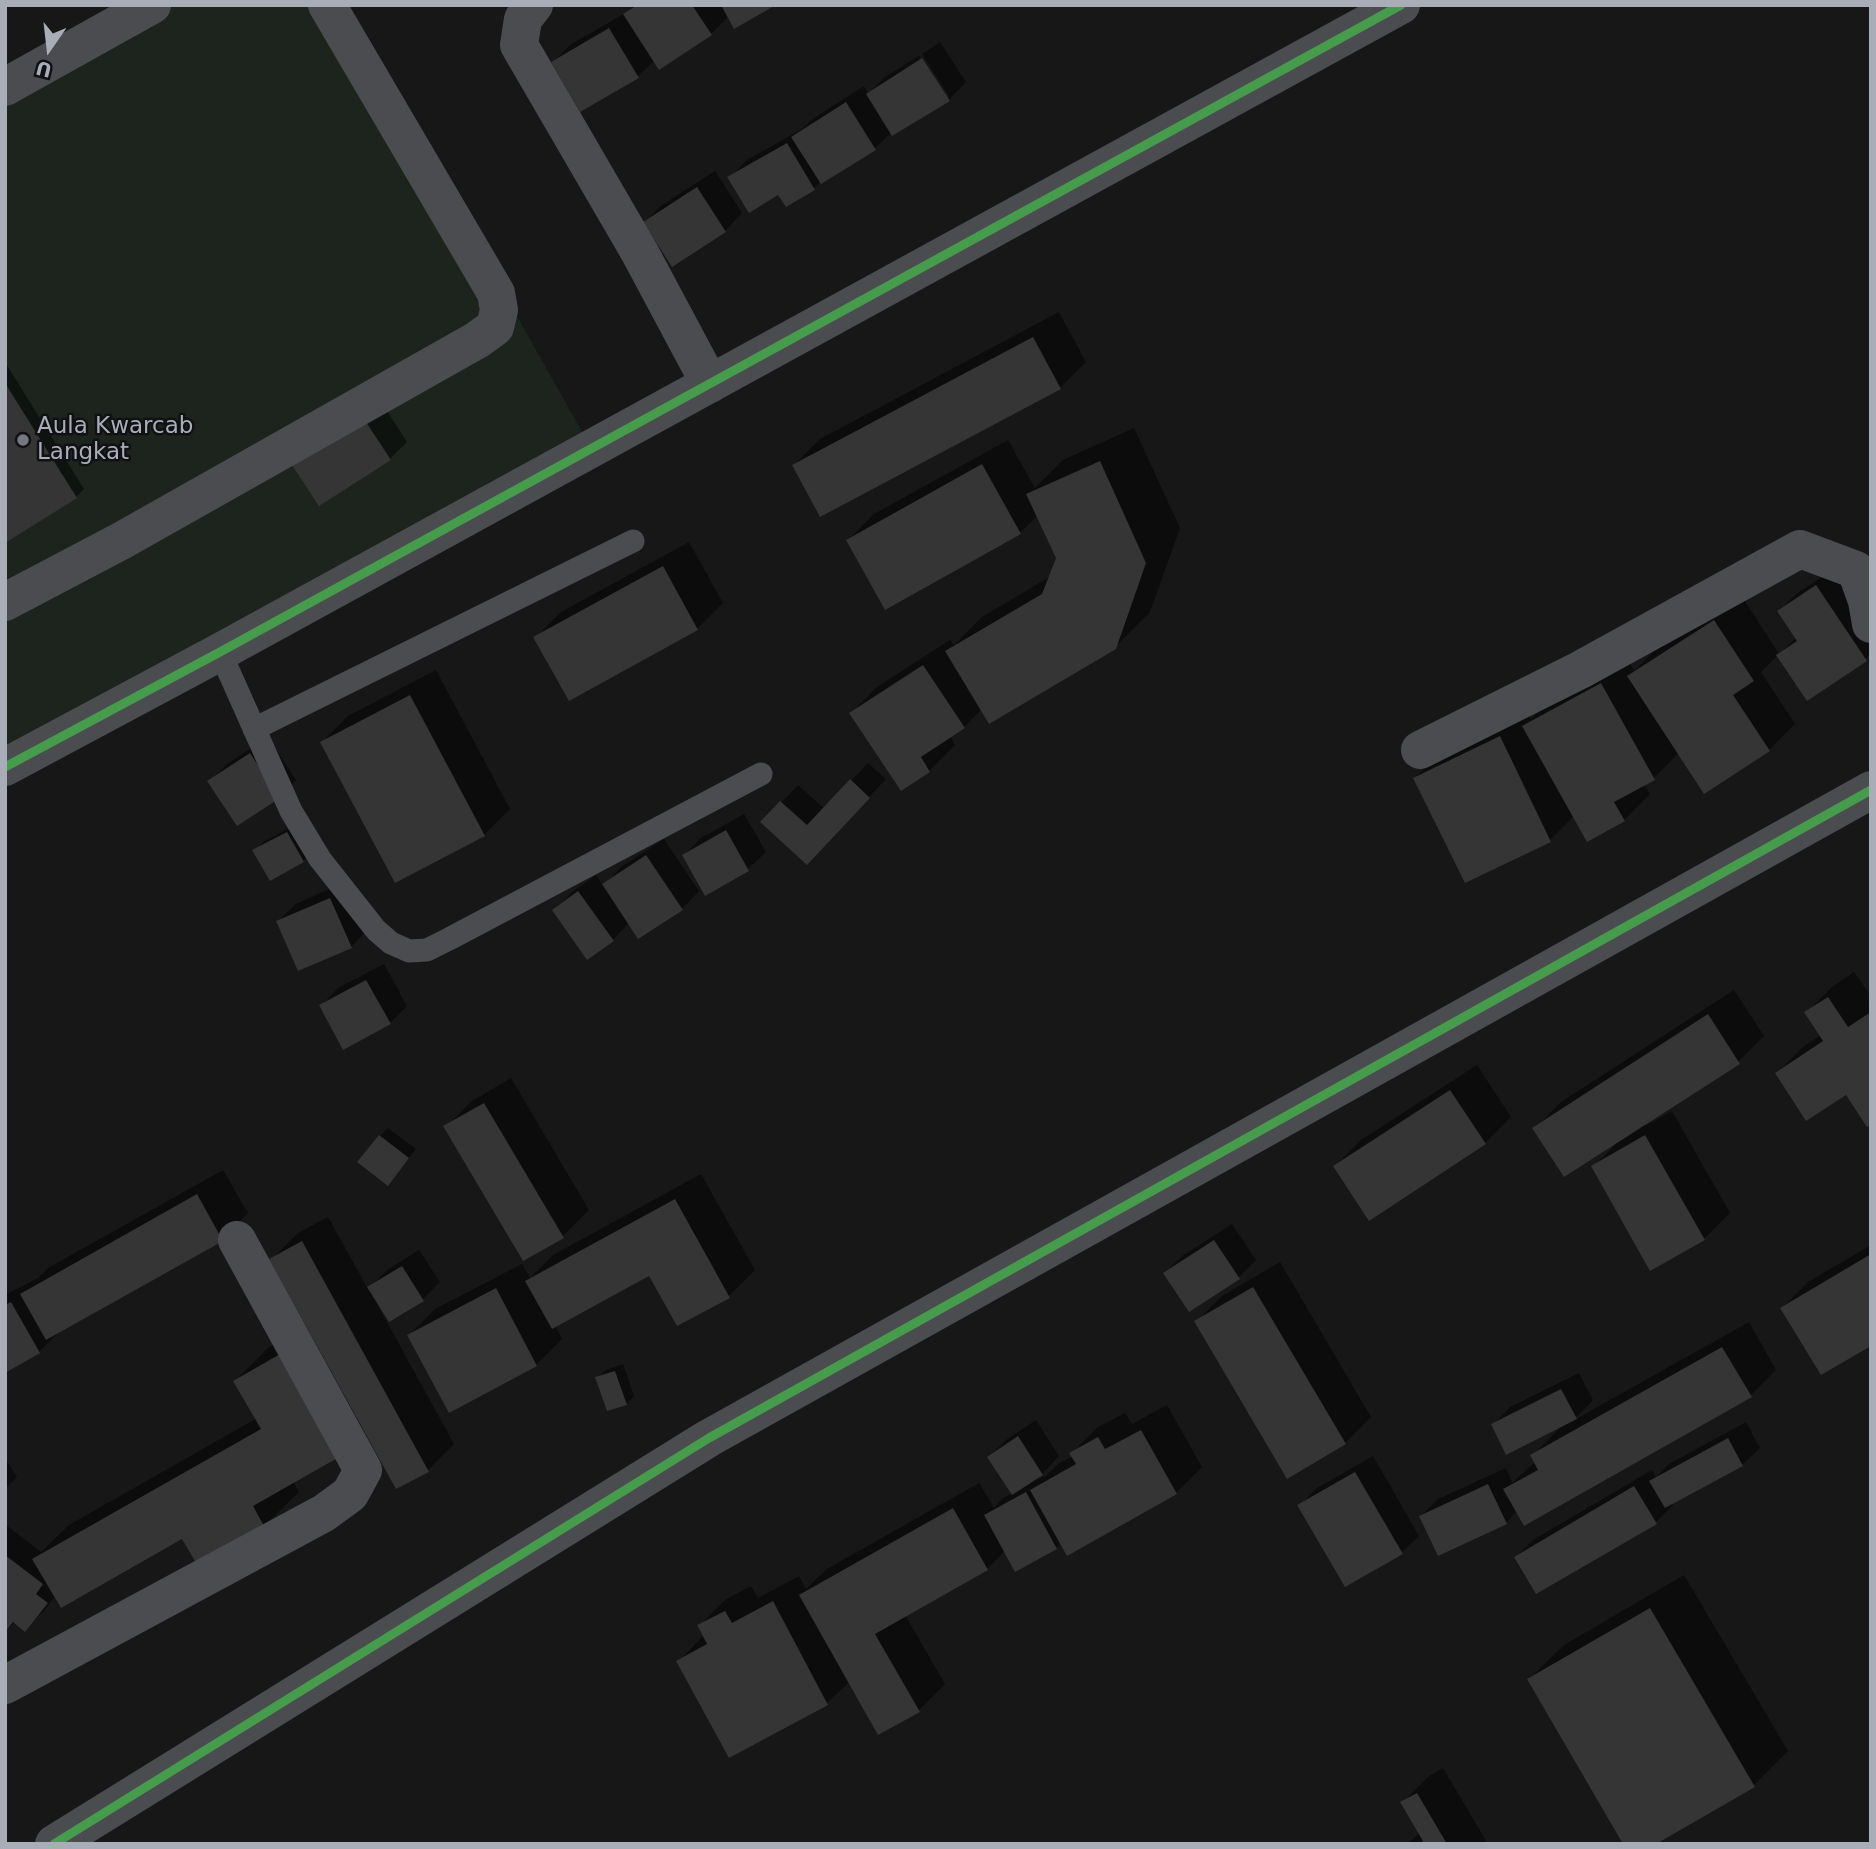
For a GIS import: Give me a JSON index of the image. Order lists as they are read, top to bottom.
{
  "places": ["Aula Kwarcab Langkat"],
  "north": "bottom"
}
